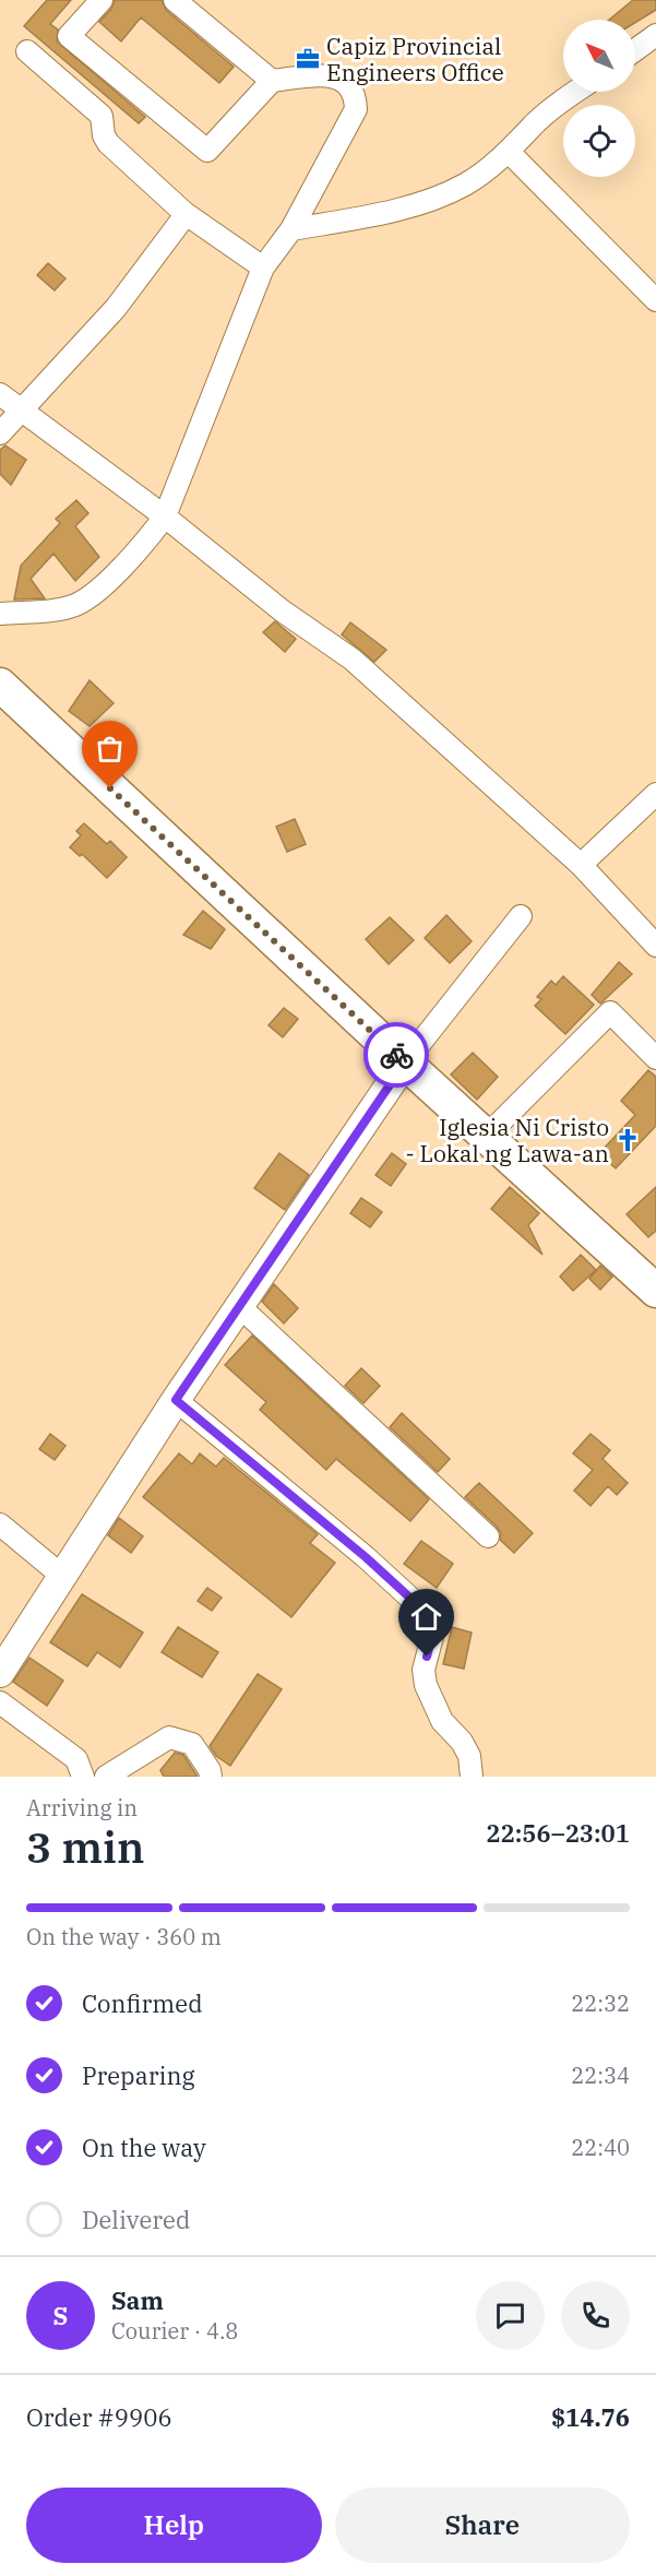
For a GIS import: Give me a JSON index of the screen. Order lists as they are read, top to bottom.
{
  "places": {
    "office": ["Capiz Provincial Engineers Office"],
    "church": ["Iglesia Ni Cristo - Lokal ng Lawa-an"]
  },
  "north": "top left",
  "page": {
    "heading": ["3 min", "Arriving in", "22:56–23:01"],
    "panel": [
      "Sam",
      "Courier · 4.8",
      "Order #9906",
      "$14.76"
    ],
    "bar": "On the way · 360 m",
    "list": [
      ["Confirmed", "22:32"],
      ["Preparing", "22:34"],
      ["On the way", "22:40"],
      "Delivered"
    ],
    "round": "S",
    "buttons": ["Help", "Share"]
  }
}
